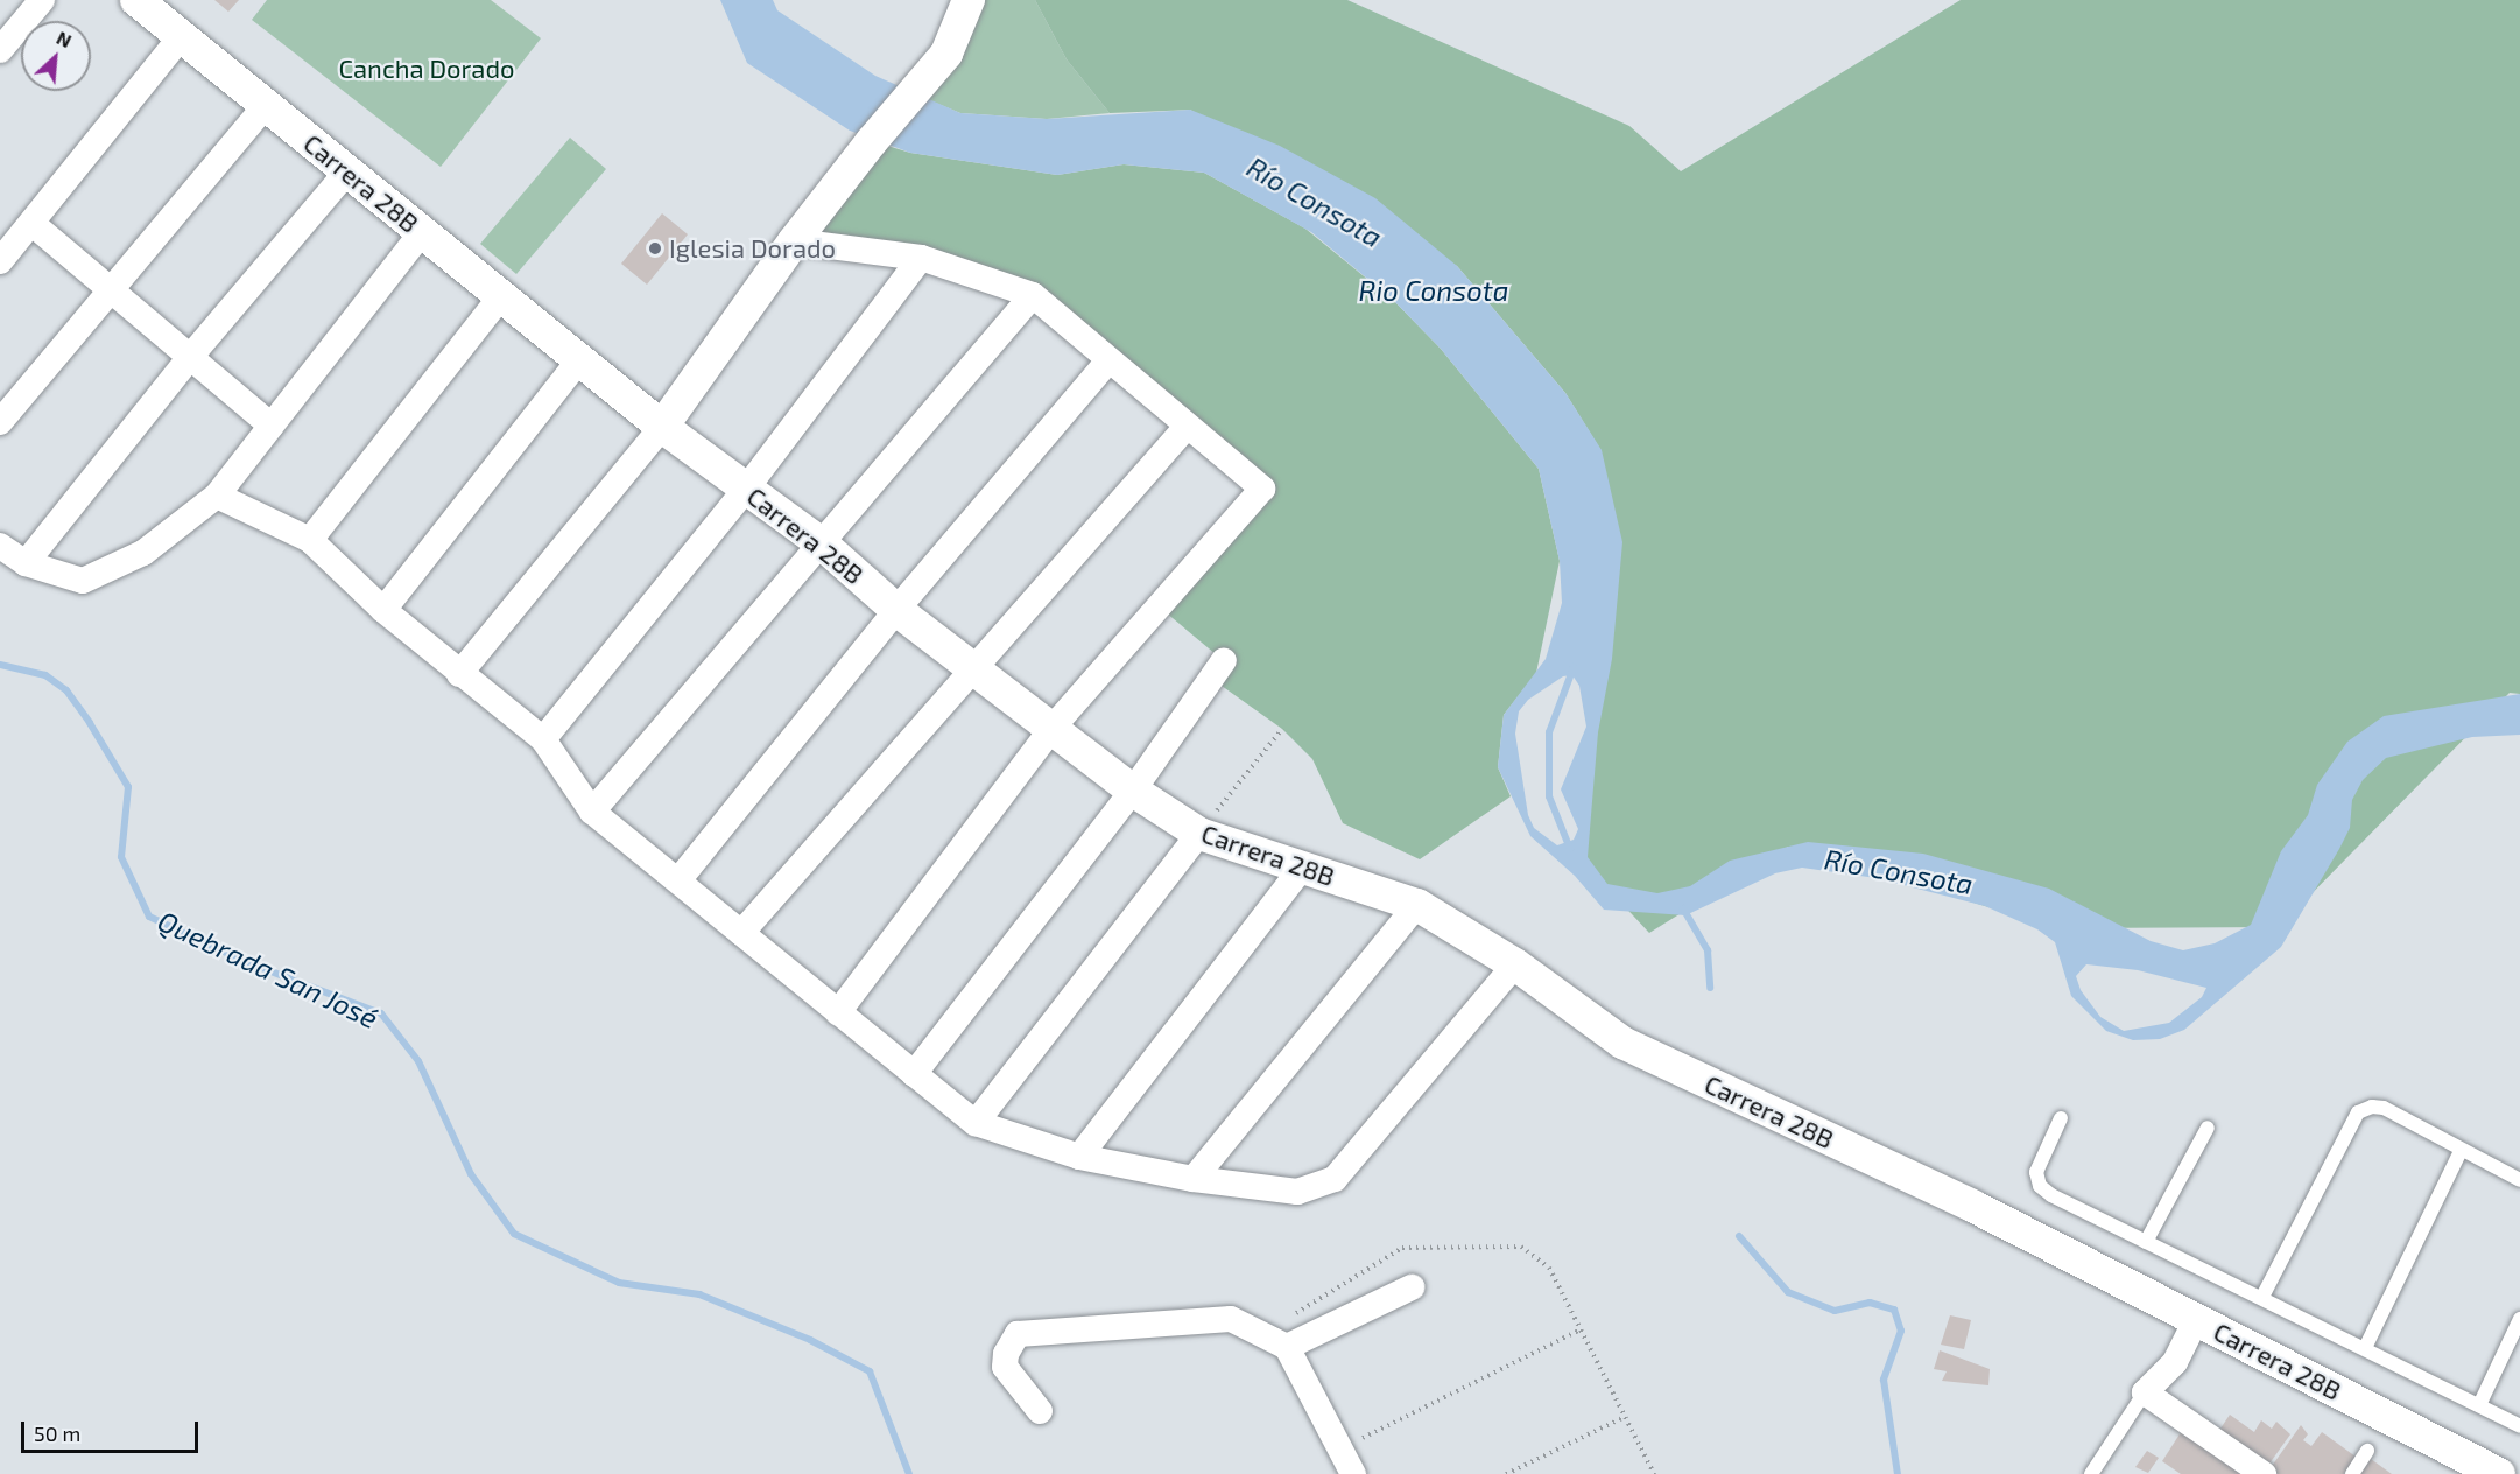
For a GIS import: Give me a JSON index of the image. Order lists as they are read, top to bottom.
{
  "streets": {
    "street": ["Carrera 28B"]
  },
  "water": ["Río Consota", "Rio Consota", "Quebrada San José"],
  "parks": ["Cancha Dorado"],
  "places": ["Iglesia Dorado"],
  "scale_bar": "50 m",
  "north": "top right"
}
